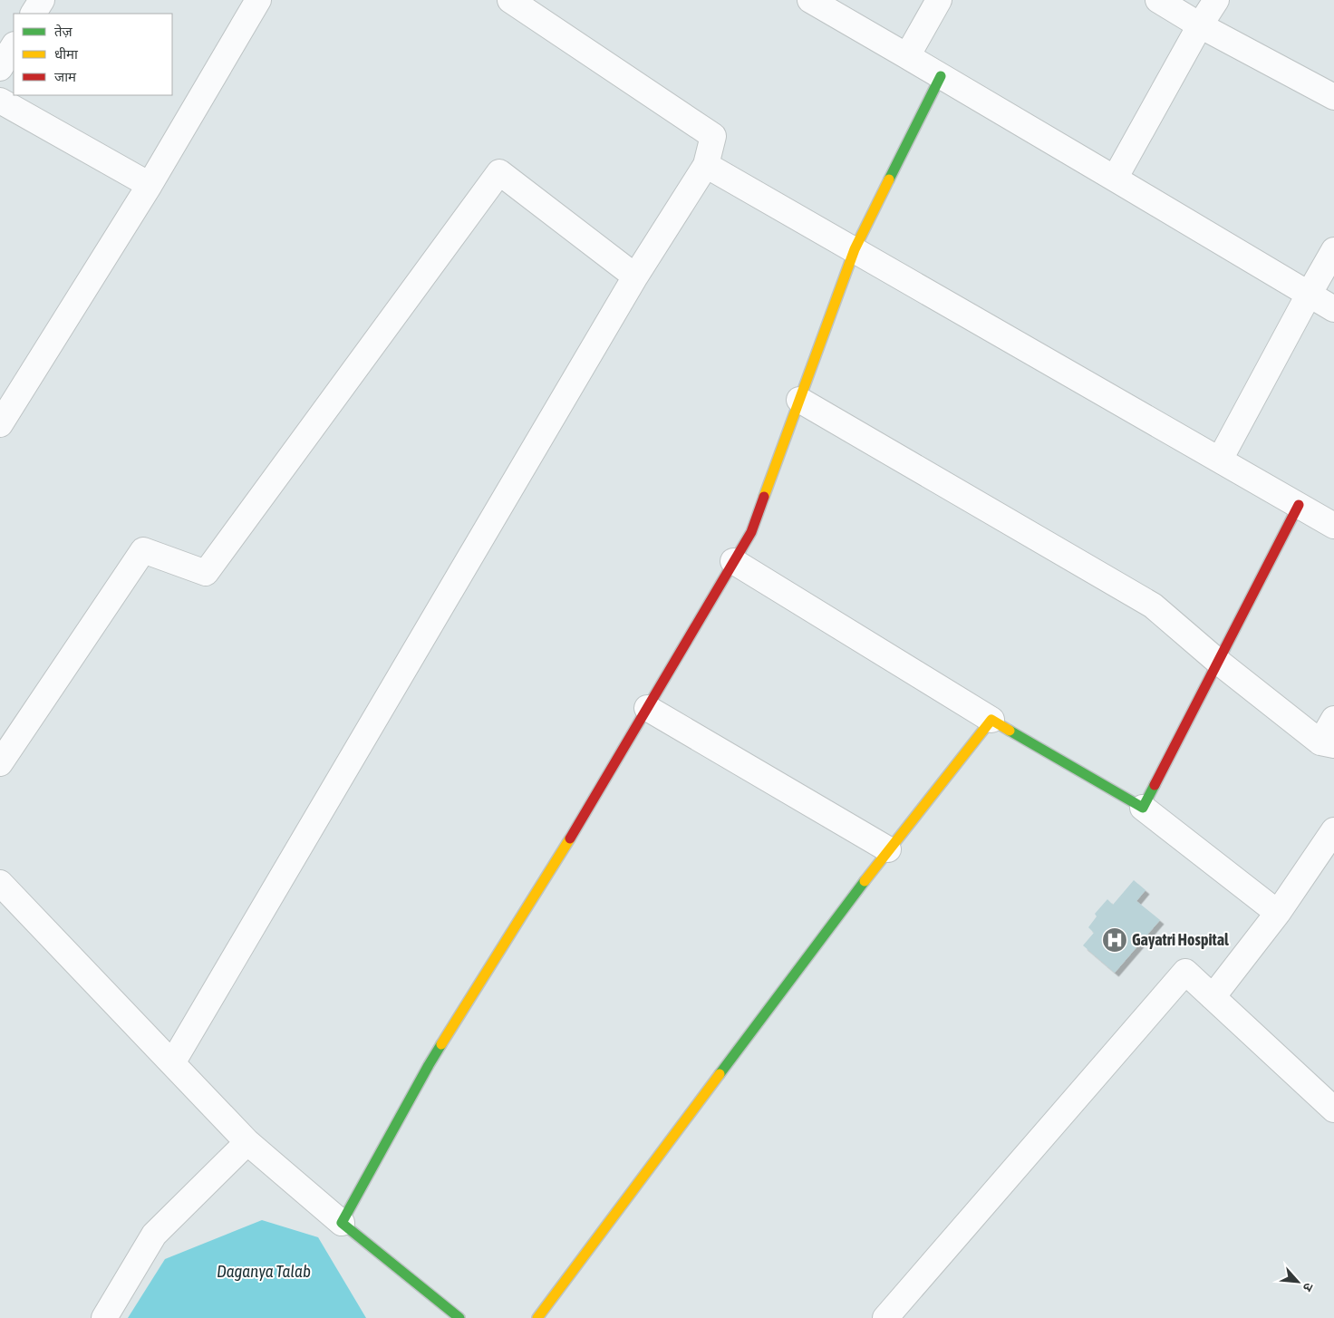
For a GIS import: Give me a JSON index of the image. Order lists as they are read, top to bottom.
{
  "water": ["Daganya Talab"],
  "places": {
    "hospital": ["Gayatri Hospital"]
  },
  "legend": ["तेज़", "धीमा", "जाम"],
  "north": "bottom right"
}
